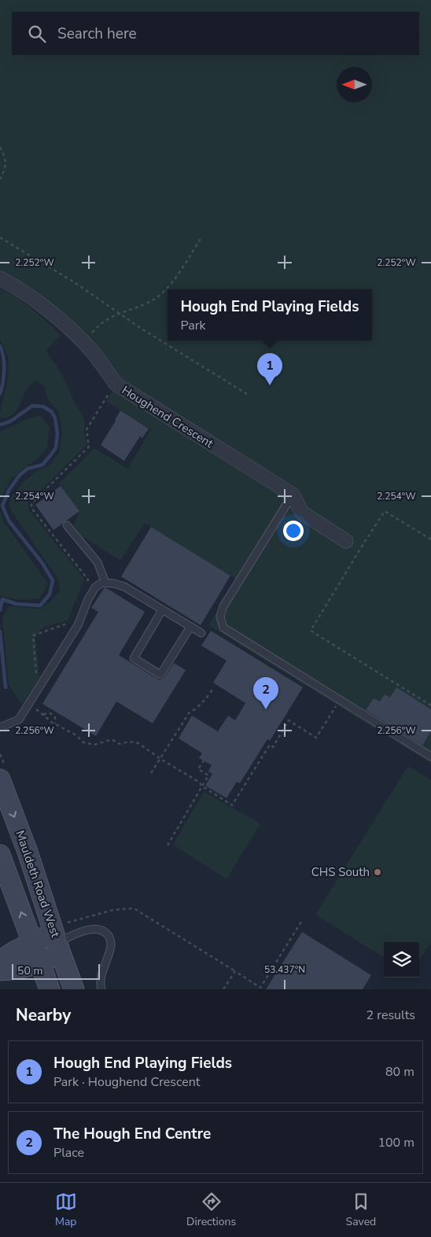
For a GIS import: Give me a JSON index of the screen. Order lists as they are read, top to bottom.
{
  "streets": {
    "street": ["Houghend Crescent", "Mauldeth Road West"]
  },
  "places": ["CHS South"],
  "scale_bar": "50 m",
  "north": "left",
  "page": {
    "search": "Search here",
    "popup": ["Hough End Playing Fields", "Park"],
    "pins": ["1", "2"],
    "scale": "50 m",
    "heading": ["Nearby", "2 results"],
    "list": [
      {
        "mark": "1",
        "name": "Hough End Playing Fields",
        "note": "Park · Houghend Crescent",
        "value": "80 m"
      },
      {
        "mark": "2",
        "name": "The Hough End Centre",
        "note": "Place",
        "value": "100 m"
      }
    ],
    "nav": ["Map", "Directions", "Saved"]
  },
  "coordinates": [
    "2.252°W",
    "2.254°W",
    "2.256°W",
    "53.437°N"
  ]
}
